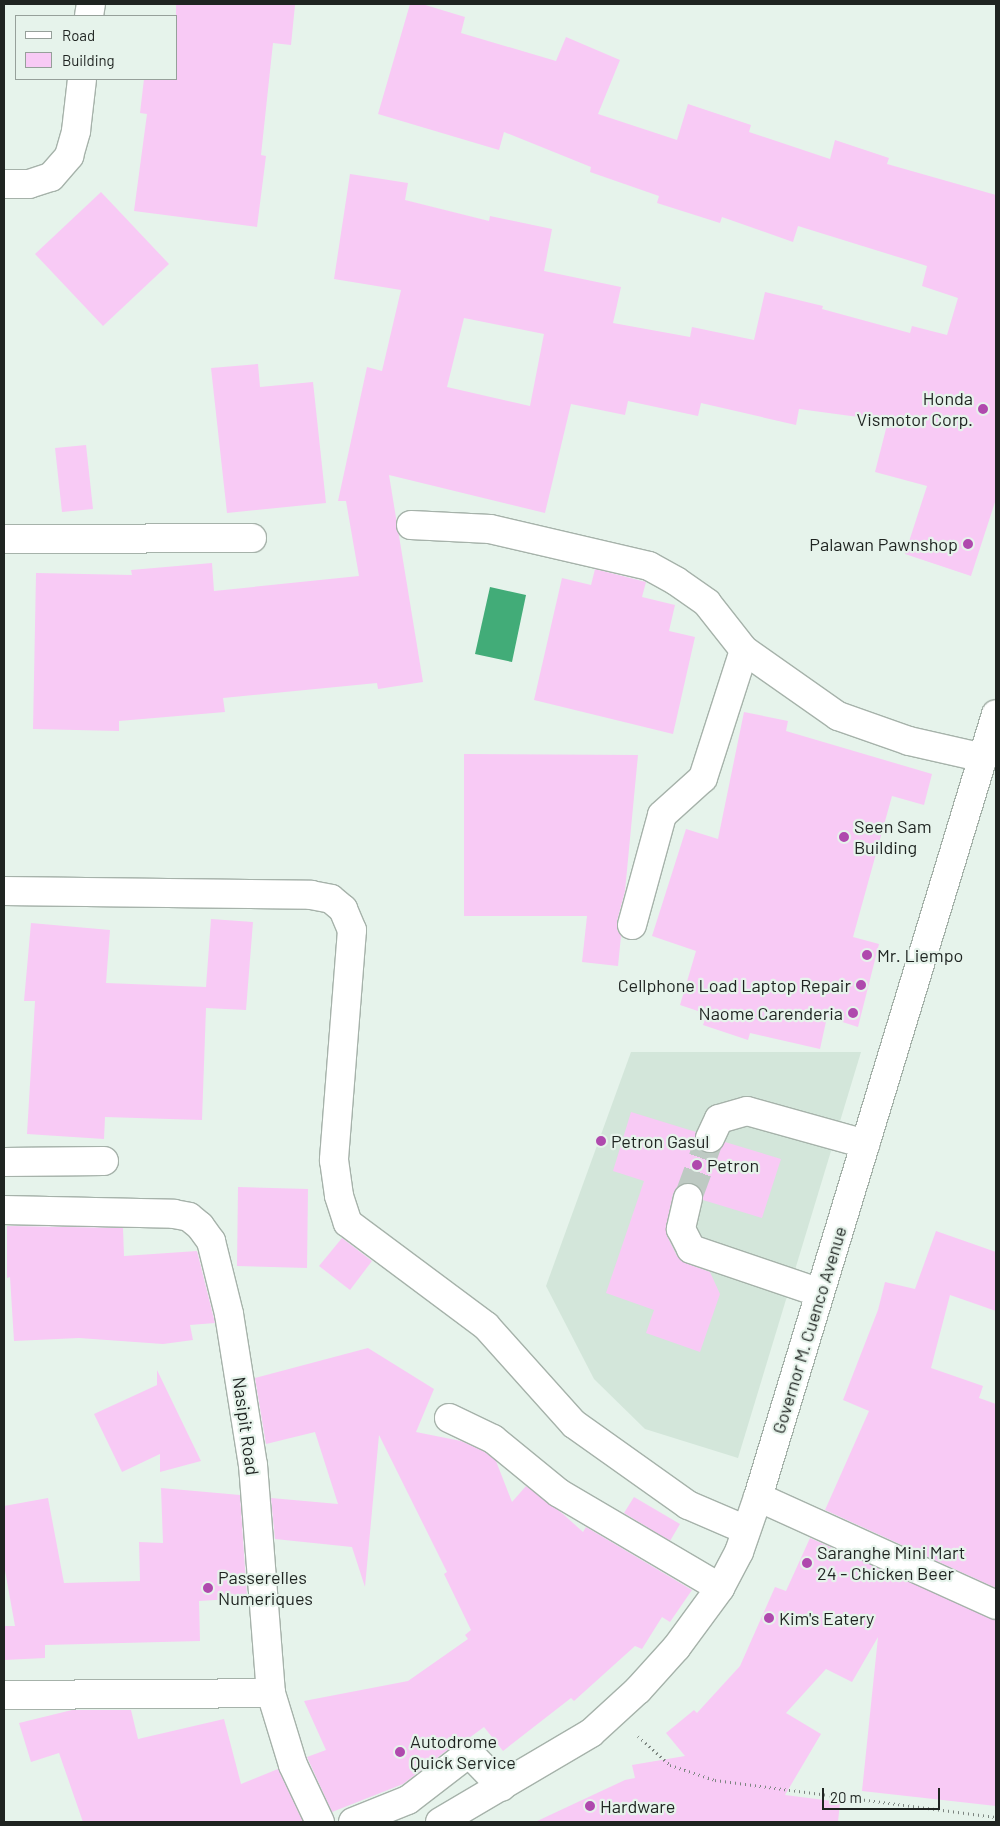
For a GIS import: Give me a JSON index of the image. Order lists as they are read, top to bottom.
{
  "streets": {
    "street": ["Governor M. Cuenco Avenue", "Nasipit Road"]
  },
  "places": [
    "Honda Vismotor Corp.",
    "Palawan Pawnshop",
    "Seen Sam Building",
    "Mr. Liempo",
    "Cellphone Load Laptop Repair",
    "Naome Carenderia",
    "Petron Gasul",
    "Petron",
    "Saranghe Mini Mart 24 - Chicken Beer",
    "Passerelles Numeriques",
    "Kim's Eatery",
    "Autodrome Quick Service",
    "Hardware"
  ],
  "legend": ["Road", "Building"],
  "scale_bar": "20 m"
}
